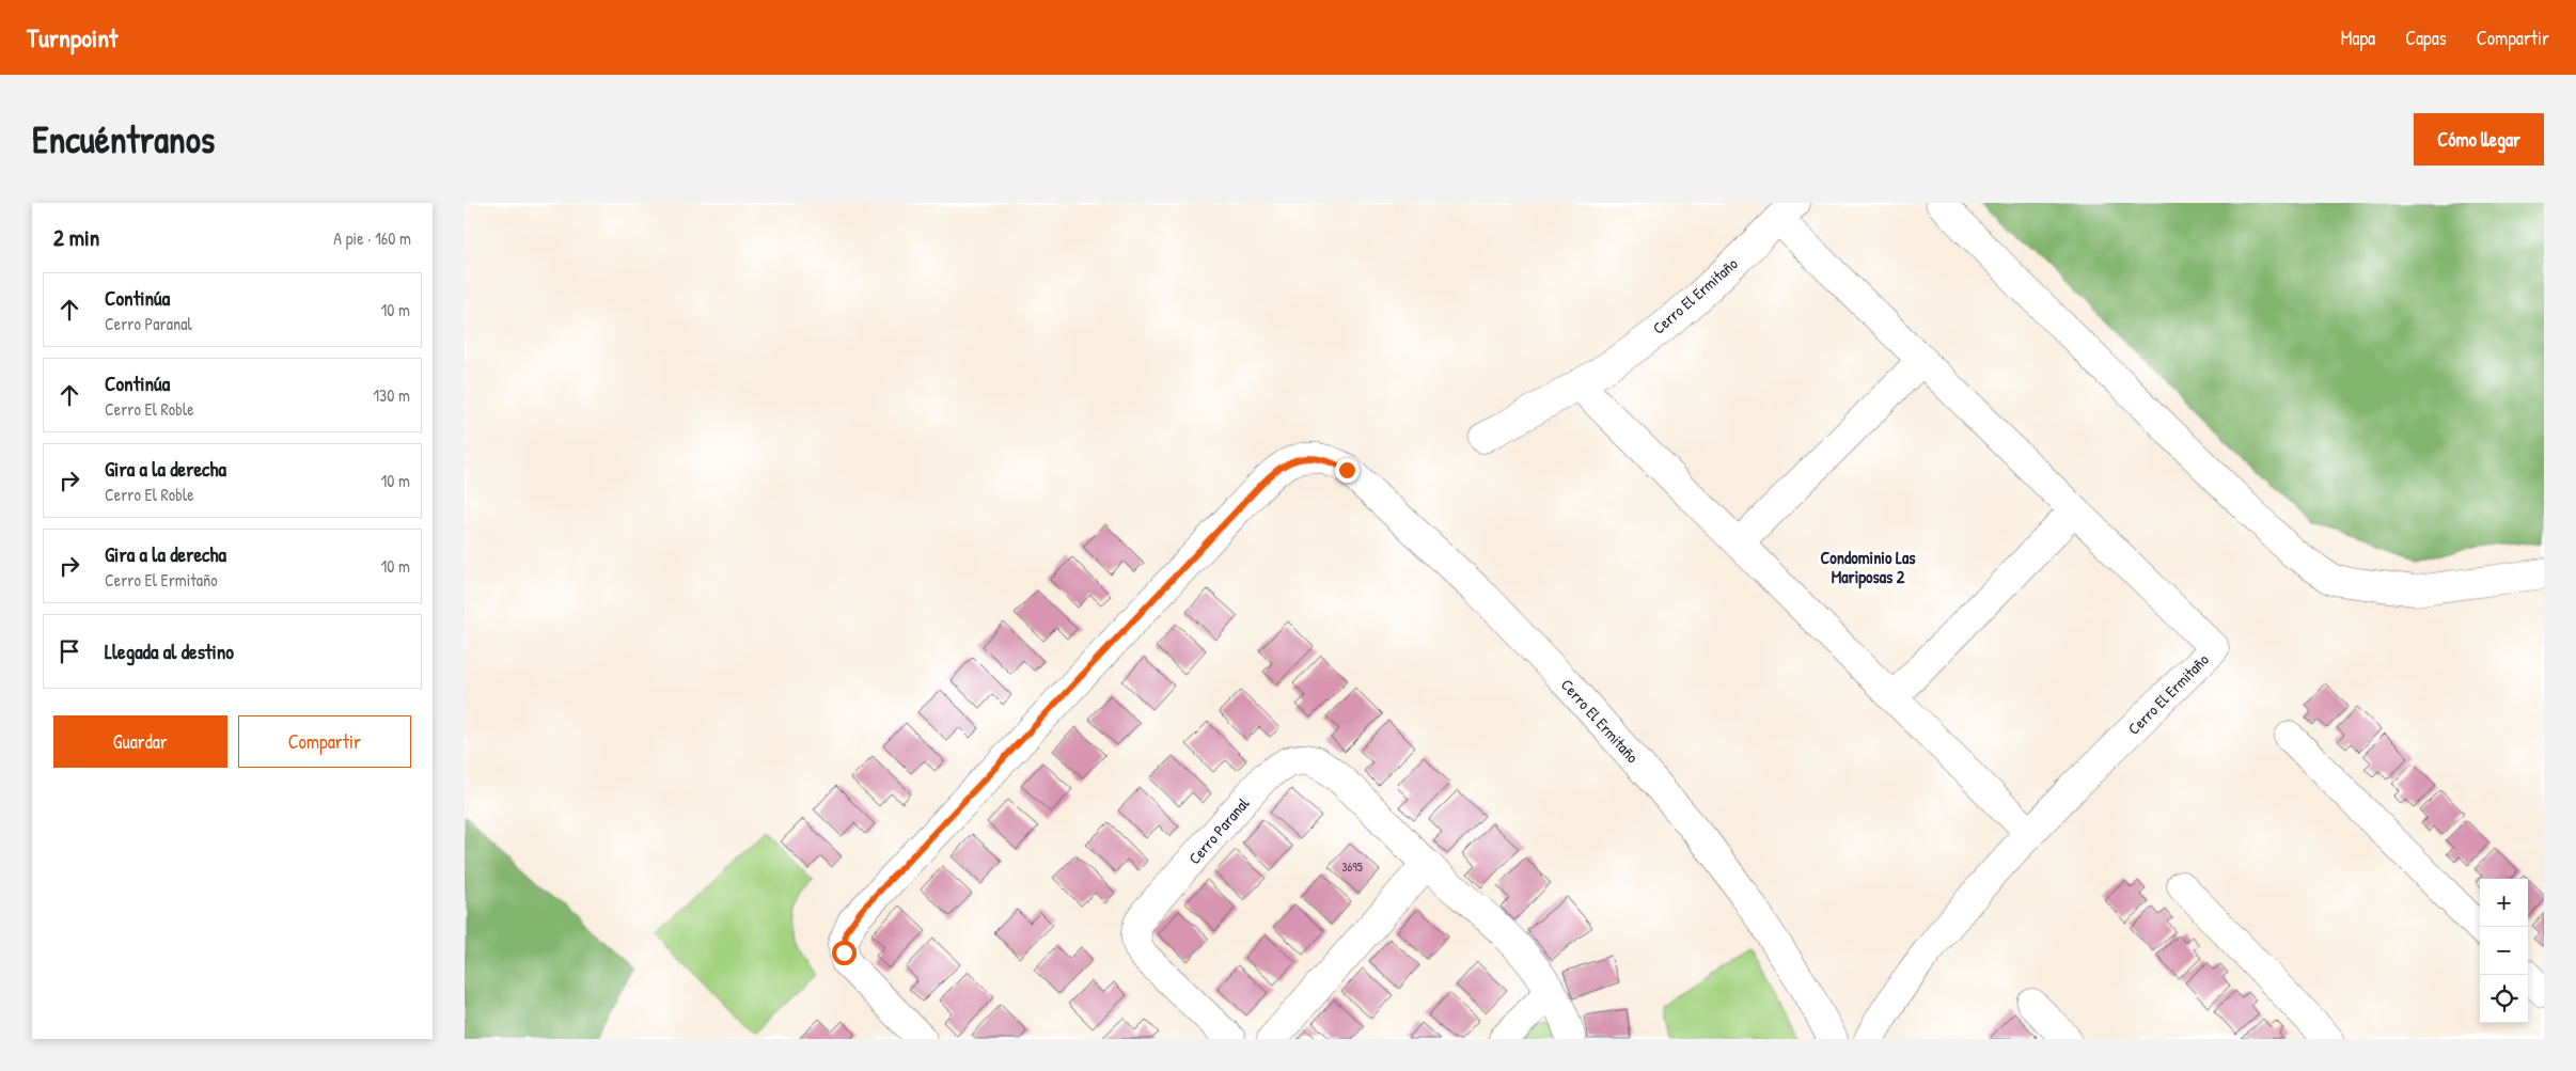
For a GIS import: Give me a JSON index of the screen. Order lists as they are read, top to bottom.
{
  "streets": {
    "street": ["Cerro El Ermitaño", "Cerro Paranal"]
  },
  "districts": ["Condominio Las Mariposas 2"],
  "house_numbers": ["3695"],
  "page": {
    "header": "Turnpoint",
    "nav": ["Mapa", "Capas", "Compartir"],
    "buttons": [
      "Cómo llegar",
      ["Guardar", "Compartir"]
    ],
    "title": "Encuéntranos",
    "heading": ["2 min", "A pie · 160 m"],
    "list": [
      ["Continúa", "Cerro Paranal", "10 m"],
      ["Continúa", "Cerro El Roble", "130 m"],
      ["Gira a la derecha", "Cerro El Roble", "10 m"],
      ["Gira a la derecha", "Cerro El Ermitaño", "10 m"],
      "Llegada al destino"
    ],
    "map_buttons": ["+", "−"]
  }
}
